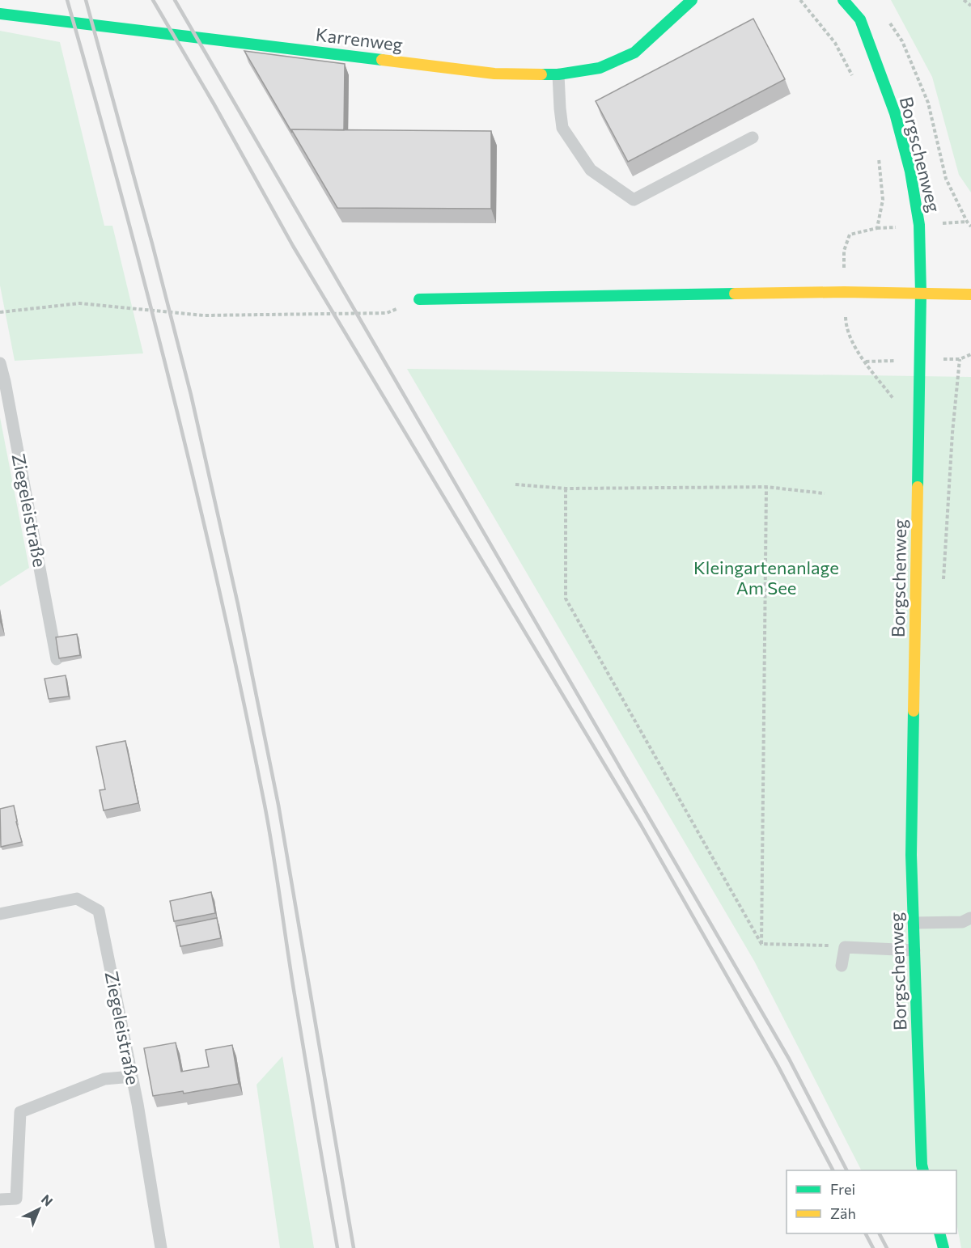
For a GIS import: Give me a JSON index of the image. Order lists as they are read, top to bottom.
{
  "streets": {
    "street": ["Karrenweg", "Borgschenweg"],
    "lane": ["Ziegeleistraße"]
  },
  "parks": ["Kleingartenanlage Am See"],
  "legend": ["Frei", "Zäh"],
  "north": "top right"
}
